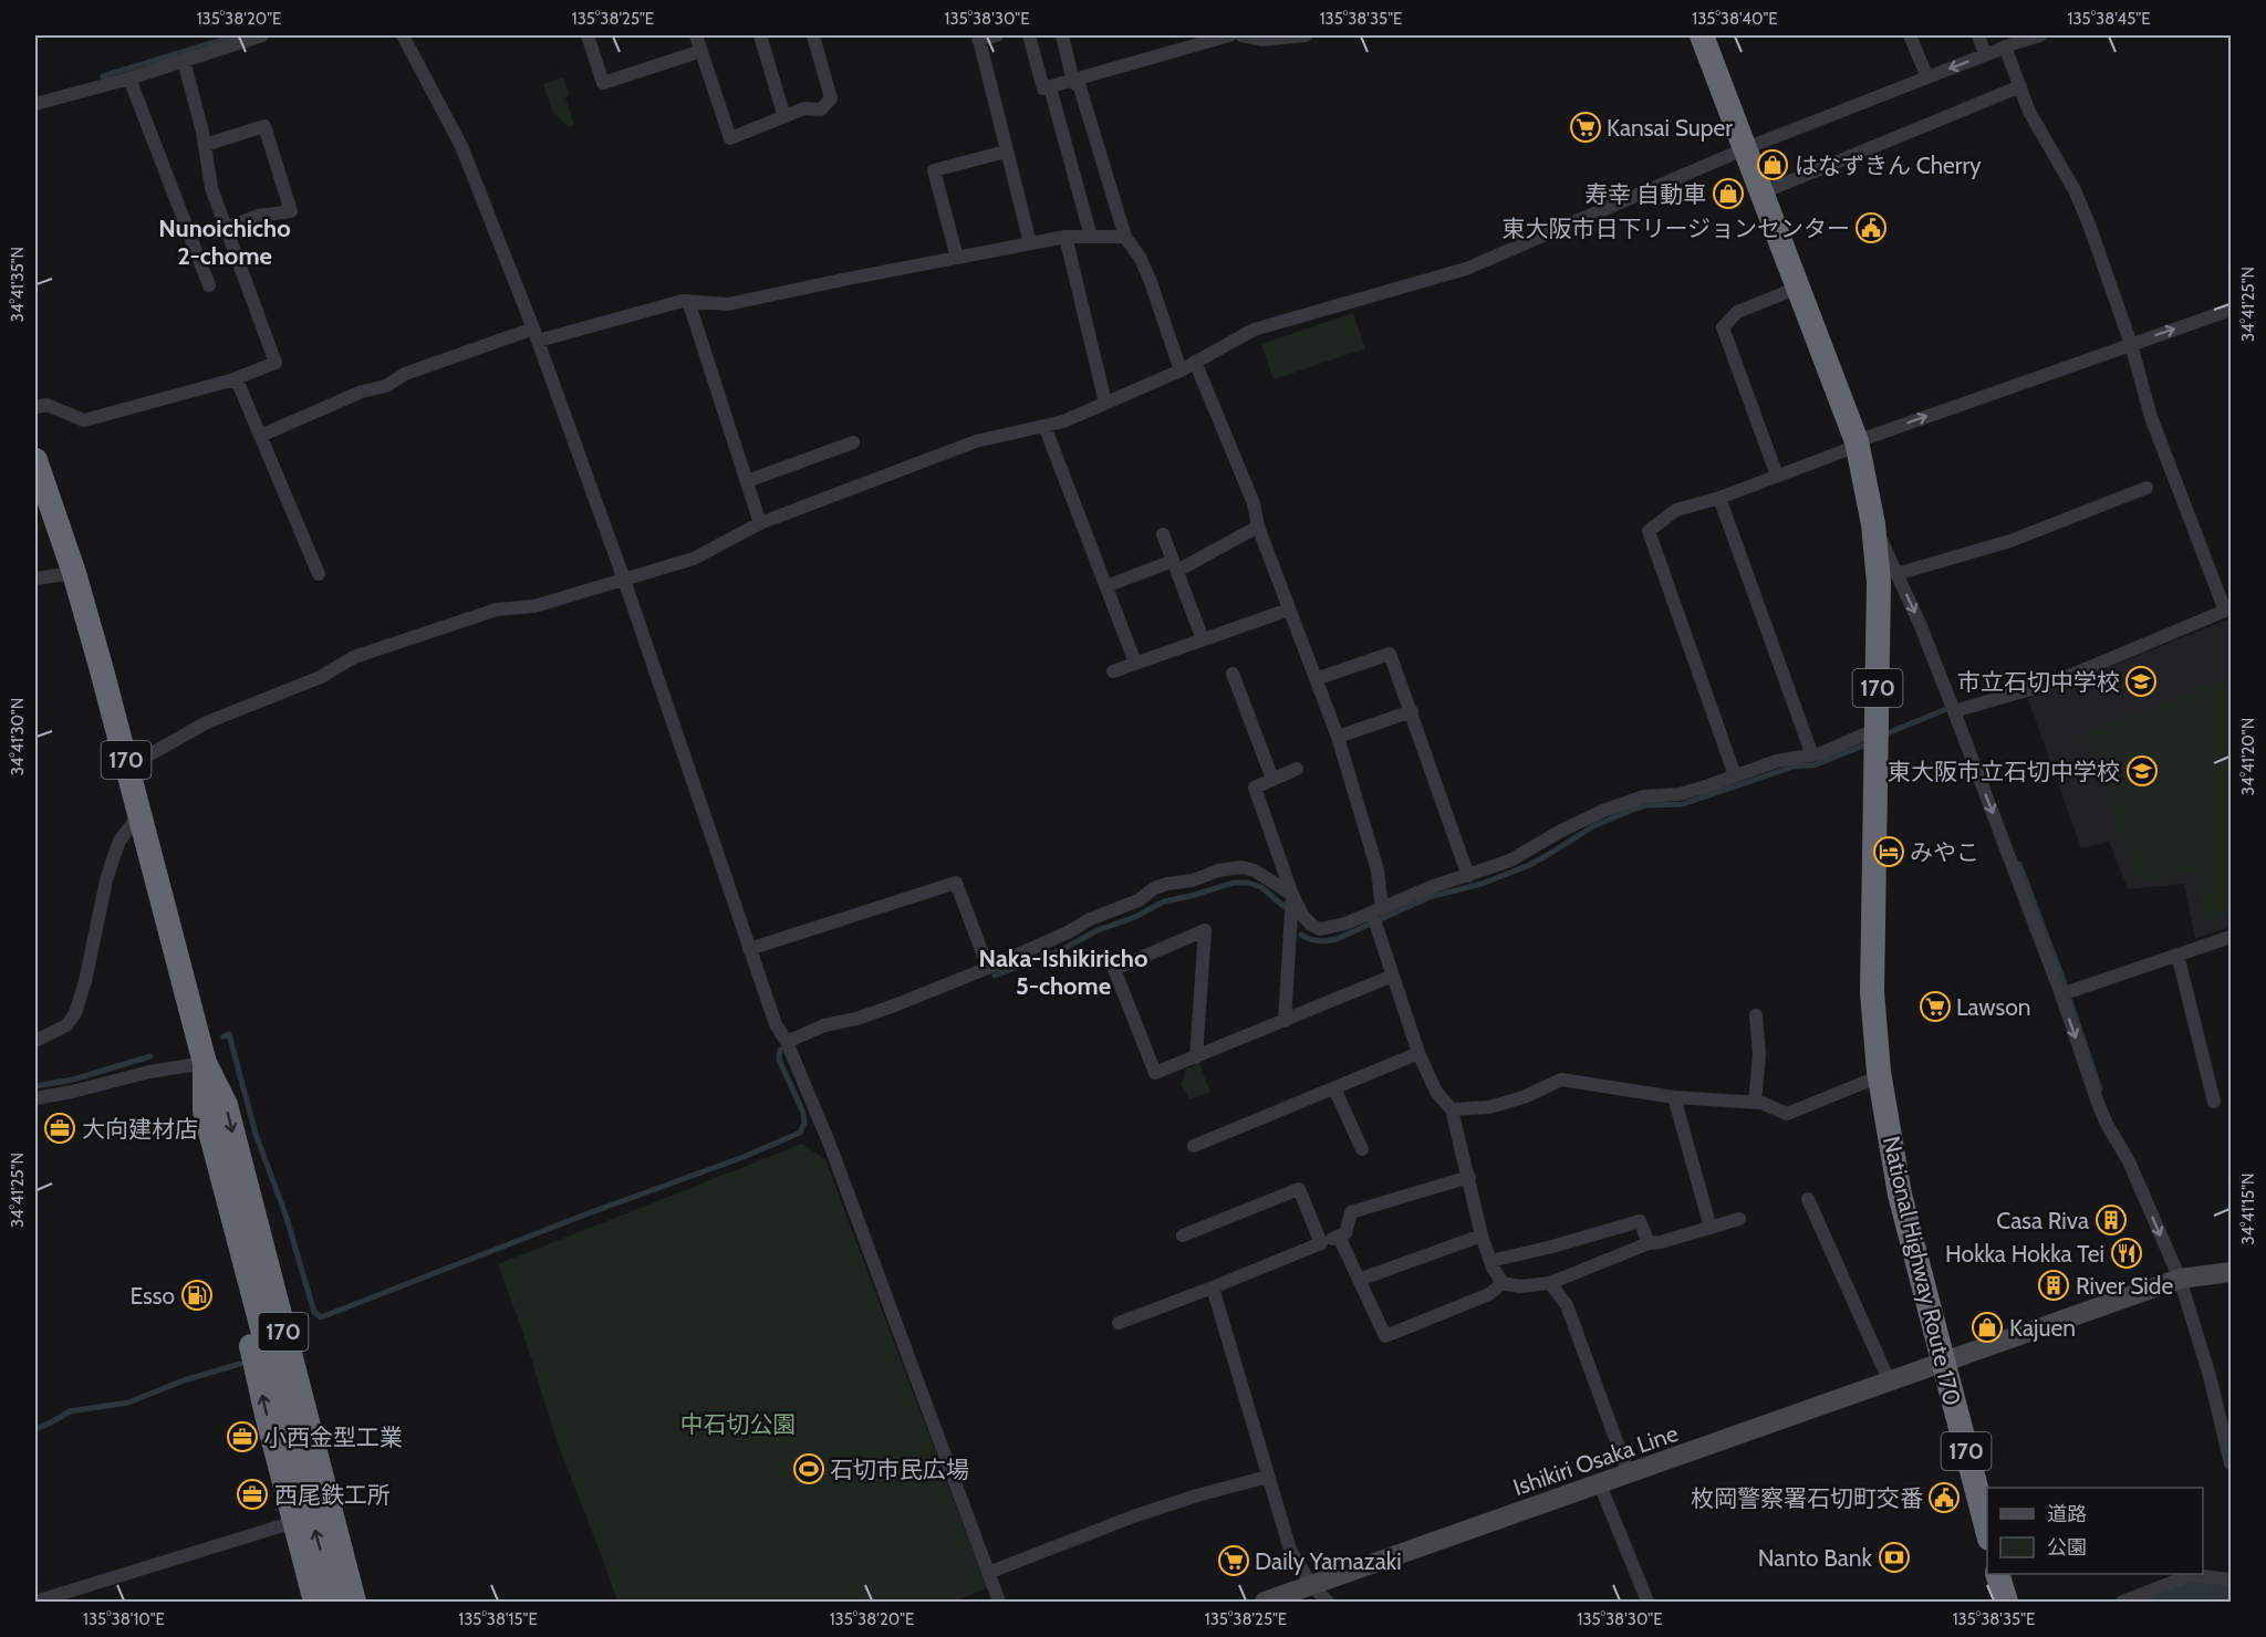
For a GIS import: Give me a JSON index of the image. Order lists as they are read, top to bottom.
{
  "streets": {
    "highway": ["170", "National Highway Route 170"],
    "main road": ["Ishikiri Osaka Line"]
  },
  "crossings": [
    ["National Highway Route 170", "Ishikiri Osaka Line"]
  ],
  "districts": ["Nunoichicho 2-chome", "Naka-Ishikiricho 5-chome"],
  "parks": ["中石切公園"],
  "places": {
    "supermarket": ["Kansai Super", "Lawson", "Daily Yamazaki"],
    "shop": ["はなずきん Cherry", "寿幸 自動車", "Kajuen"],
    "public building": ["東大阪市日下リージョンセンター", "枚岡警察署石切町交番"],
    "school or university": ["市立石切中学校", "東大阪市立石切中学校"],
    "hotel": ["みやこ"],
    "office": ["大向建材店", "小西金型工業", "西尾鉄工所"],
    "building": ["Casa Riva", "River Side"],
    "restaurant": ["Hokka Hokka Tei"],
    "fuel station": ["Esso"],
    "sports": ["石切市民広場"],
    "bank": ["Nanto Bank"]
  },
  "legend": ["道路", "公園"],
  "coordinates": [
    "135°38'20\"E",
    "135°38'25\"E",
    "135°38'30\"E",
    "135°38'35\"E",
    "135°38'40\"E",
    "135°38'45\"E",
    "34°41'35\"N",
    "34°41'25\"N",
    "34°41'30\"N",
    "34°41'20\"N",
    "34°41'15\"N",
    "135°38'10\"E",
    "135°38'15\"E"
  ]
}
